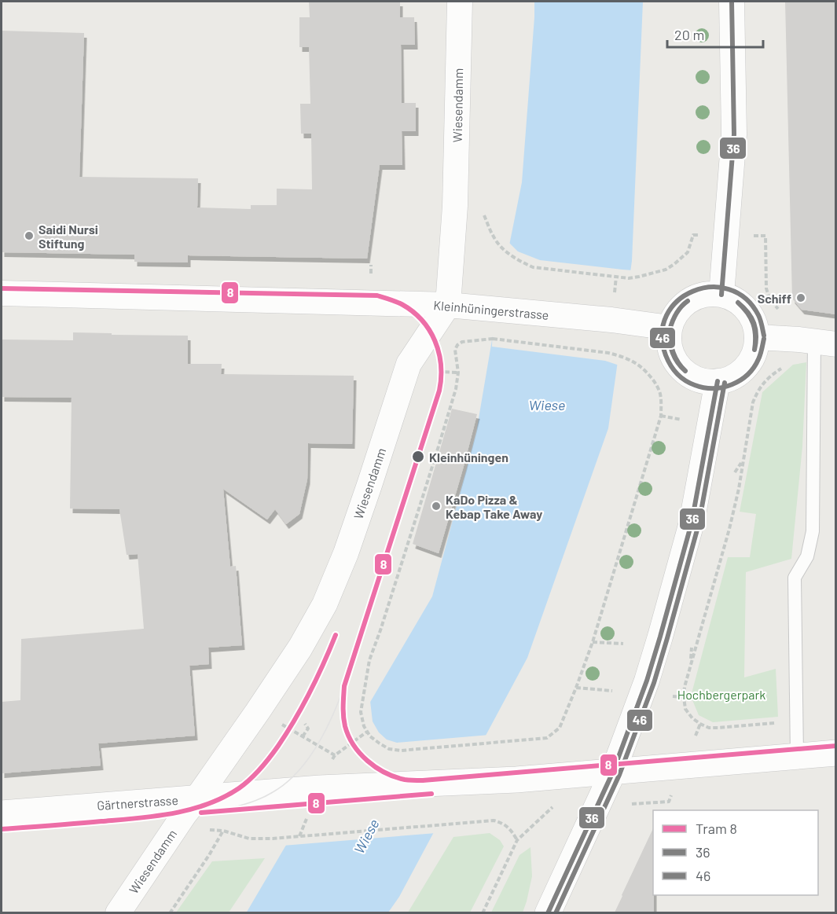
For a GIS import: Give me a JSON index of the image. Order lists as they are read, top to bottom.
{
  "streets": {
    "street": ["Wiesendamm", "Kleinhüningerstrasse", "Gärtnerstrasse"]
  },
  "crossings": [
    ["Wiesendamm", "Kleinhüningerstrasse"],
    ["Wiesendamm", "Gärtnerstrasse"]
  ],
  "water": ["Wiese"],
  "parks": ["Hochbergerpark"],
  "places": [
    "Saidi Nursi Stiftung",
    "Schiff",
    "Kleinhüningen",
    "KaDo Pizza & Kebap Take Away"
  ],
  "lines": ["transit line 36", "transit line 46", "tram line 8"],
  "legend": ["Tram 8", "36", "46"],
  "scale_bar": "20 m"
}
